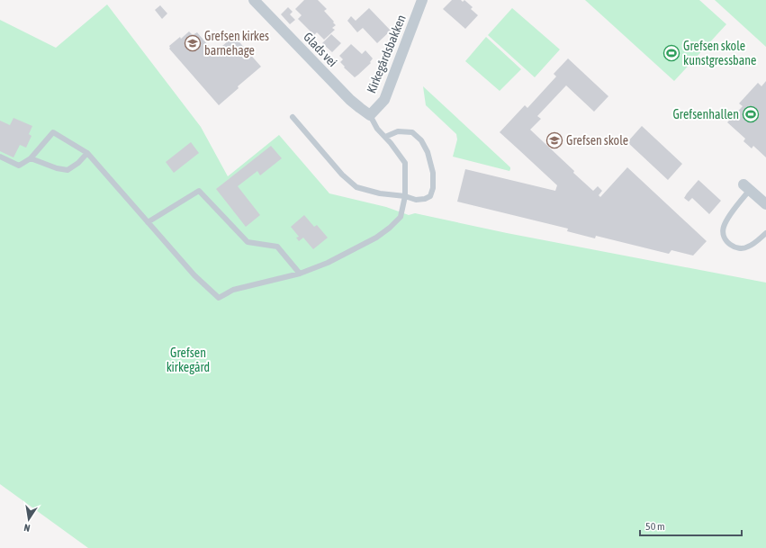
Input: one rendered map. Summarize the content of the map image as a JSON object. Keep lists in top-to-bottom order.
{
  "streets": {
    "street": ["Glads vei", "Kirkegårdsbakken"]
  },
  "crossings": [
    ["Glads vei", "Kirkegårdsbakken"]
  ],
  "parks": ["Grefsen kirkegård"],
  "places": {
    "school or university": ["Grefsen kirkes barnehage", "Grefsen skole"],
    "sports": ["Grefsen skole kunstgressbane", "Grefsenhallen"]
  },
  "scale_bar": "50 m",
  "north": "bottom"
}
